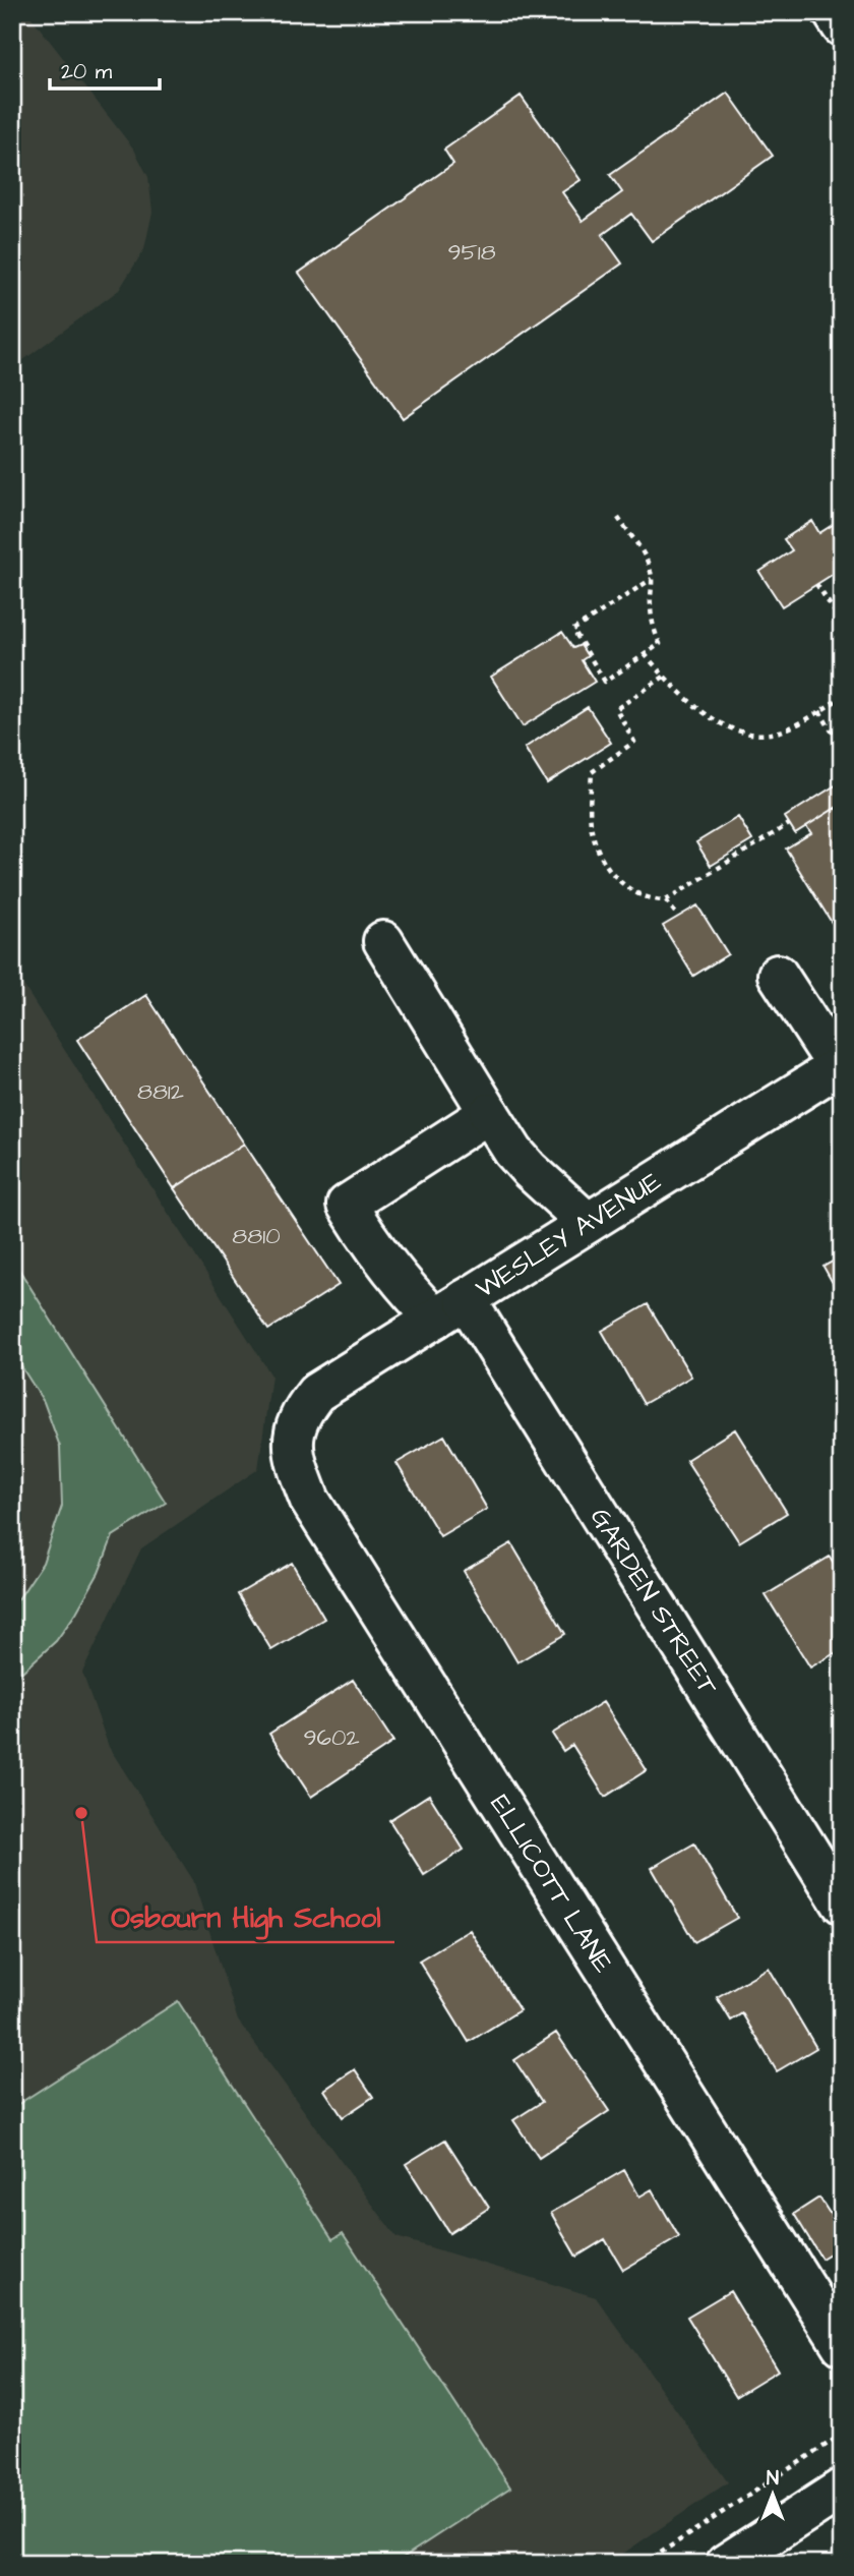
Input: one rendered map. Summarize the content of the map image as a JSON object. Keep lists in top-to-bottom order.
{
  "streets": {
    "street": ["WESLEY AVENUE", "GARDEN STREET", "ELLICOTT LANE"]
  },
  "crossings": [
    ["WESLEY AVENUE", "GARDEN STREET"],
    ["WESLEY AVENUE", "ELLICOTT LANE"]
  ],
  "places": ["Osbourn High School"],
  "house_numbers": [
    "9518",
    "8812",
    "8810",
    "9602"
  ],
  "scale_bar": "20 m",
  "north": "top"
}
